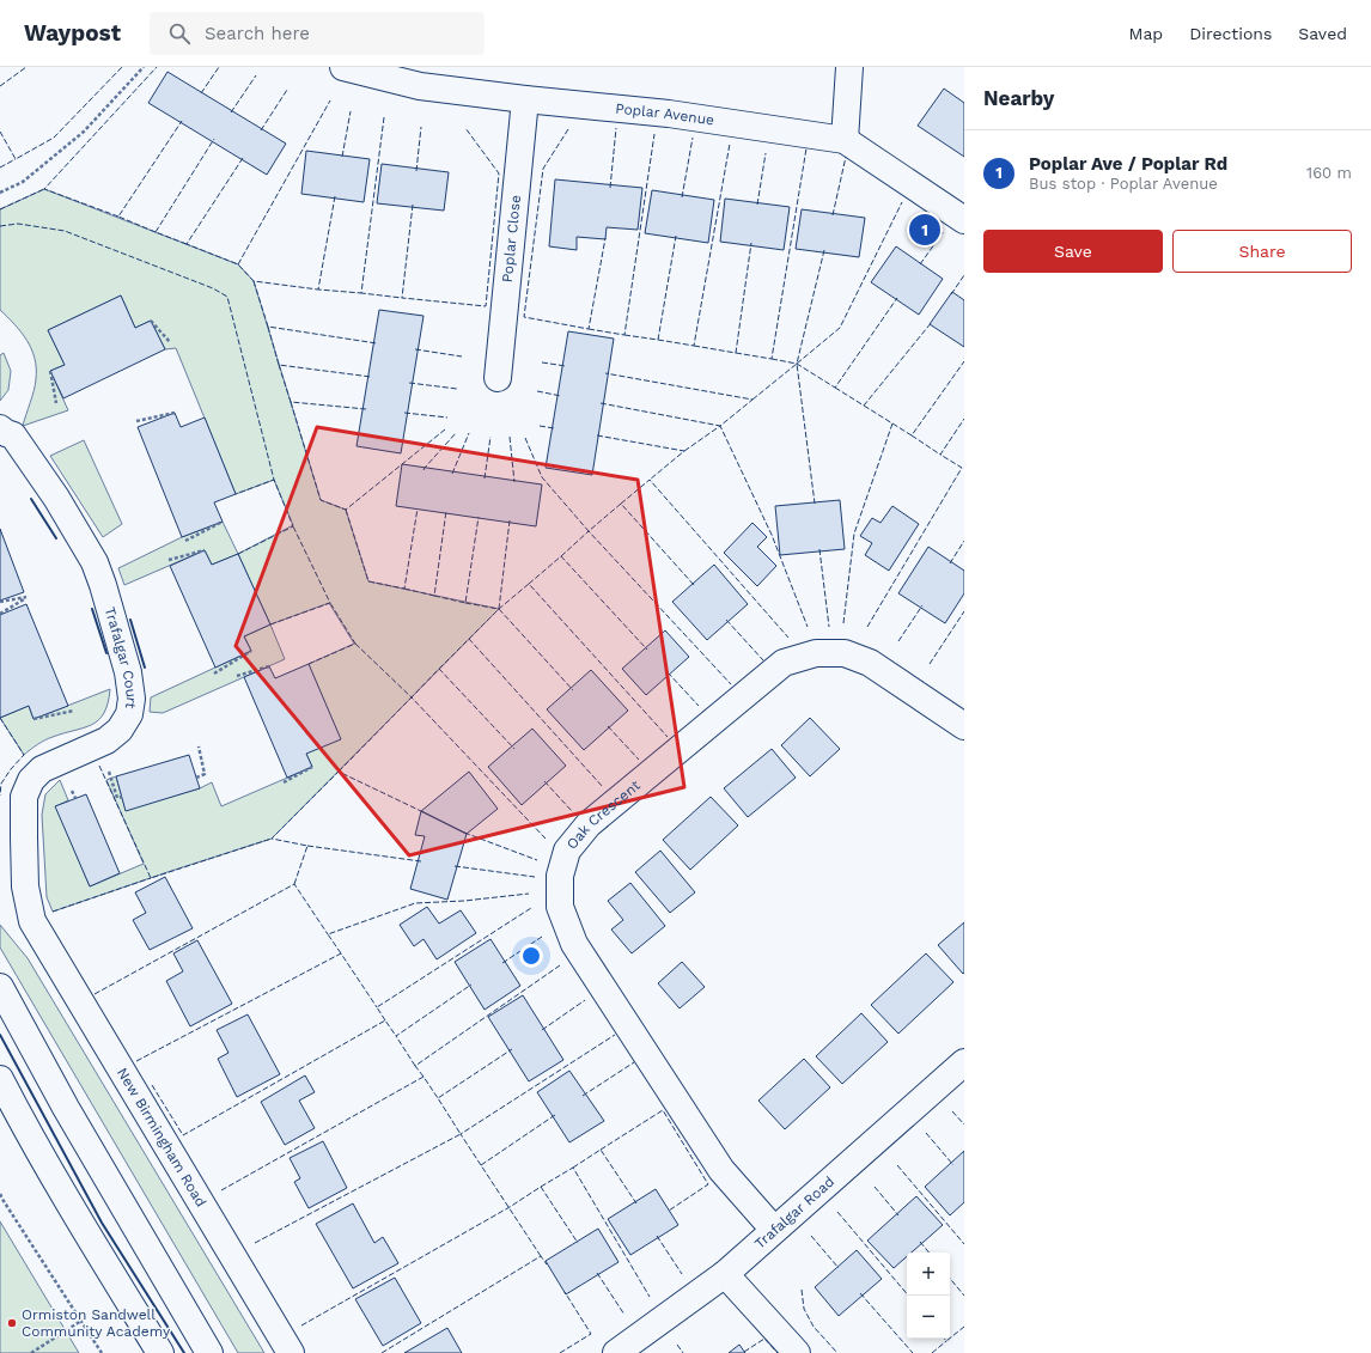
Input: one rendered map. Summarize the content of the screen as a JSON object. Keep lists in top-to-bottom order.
{
  "streets": {
    "main road": [
      "Poplar Avenue",
      "Poplar Close",
      "Trafalgar Court",
      "Oak Crescent",
      "New Birmingham Road",
      "Trafalgar Road"
    ]
  },
  "crossings": [
    ["Poplar Avenue", "Poplar Close"],
    ["Trafalgar Court", "New Birmingham Road"],
    ["Oak Crescent", "Trafalgar Road"]
  ],
  "places": ["Ormiston Sandwell Community Academy"],
  "page": {
    "header": "Waypost",
    "search": "Search here",
    "nav": ["Map", "Directions", "Saved"],
    "heading": "Nearby",
    "list": [
      {
        "mark": "1",
        "name": "Poplar Ave / Poplar Rd",
        "note": "Bus stop · Poplar Avenue",
        "value": "160 m"
      }
    ],
    "pins": "1",
    "buttons": ["Save", "Share"],
    "map_buttons": ["+", "−"]
  }
}
